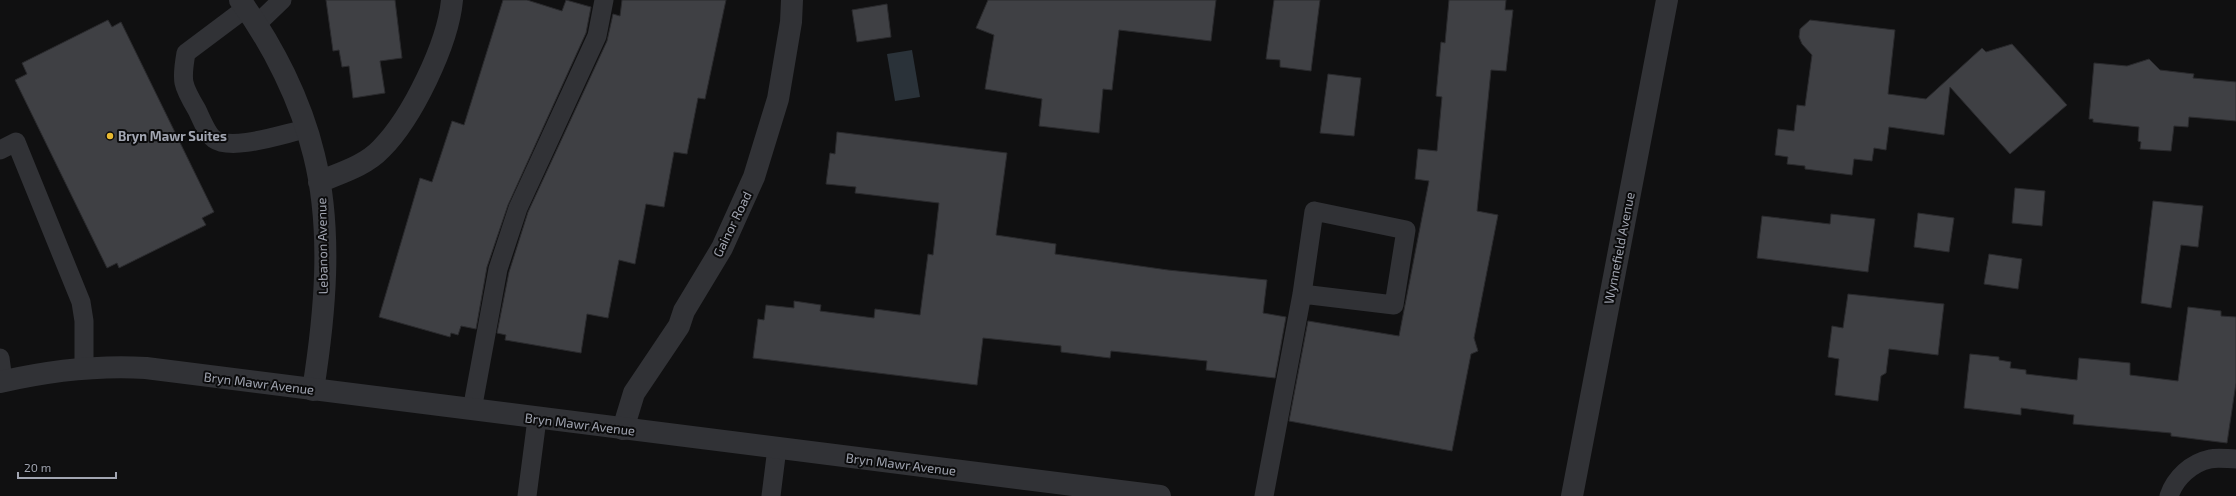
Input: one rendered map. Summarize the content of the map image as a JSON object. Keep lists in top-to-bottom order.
{
  "streets": {
    "street": [
      "Gainor Road",
      "Lebanon Avenue",
      "Wynnefield Avenue",
      "Bryn Mawr Avenue"
    ]
  },
  "crossings": [
    ["Gainor Road", "Bryn Mawr Avenue"],
    ["Lebanon Avenue", "Bryn Mawr Avenue"]
  ],
  "places": ["Bryn Mawr Suites"],
  "scale_bar": "20 m"
}
